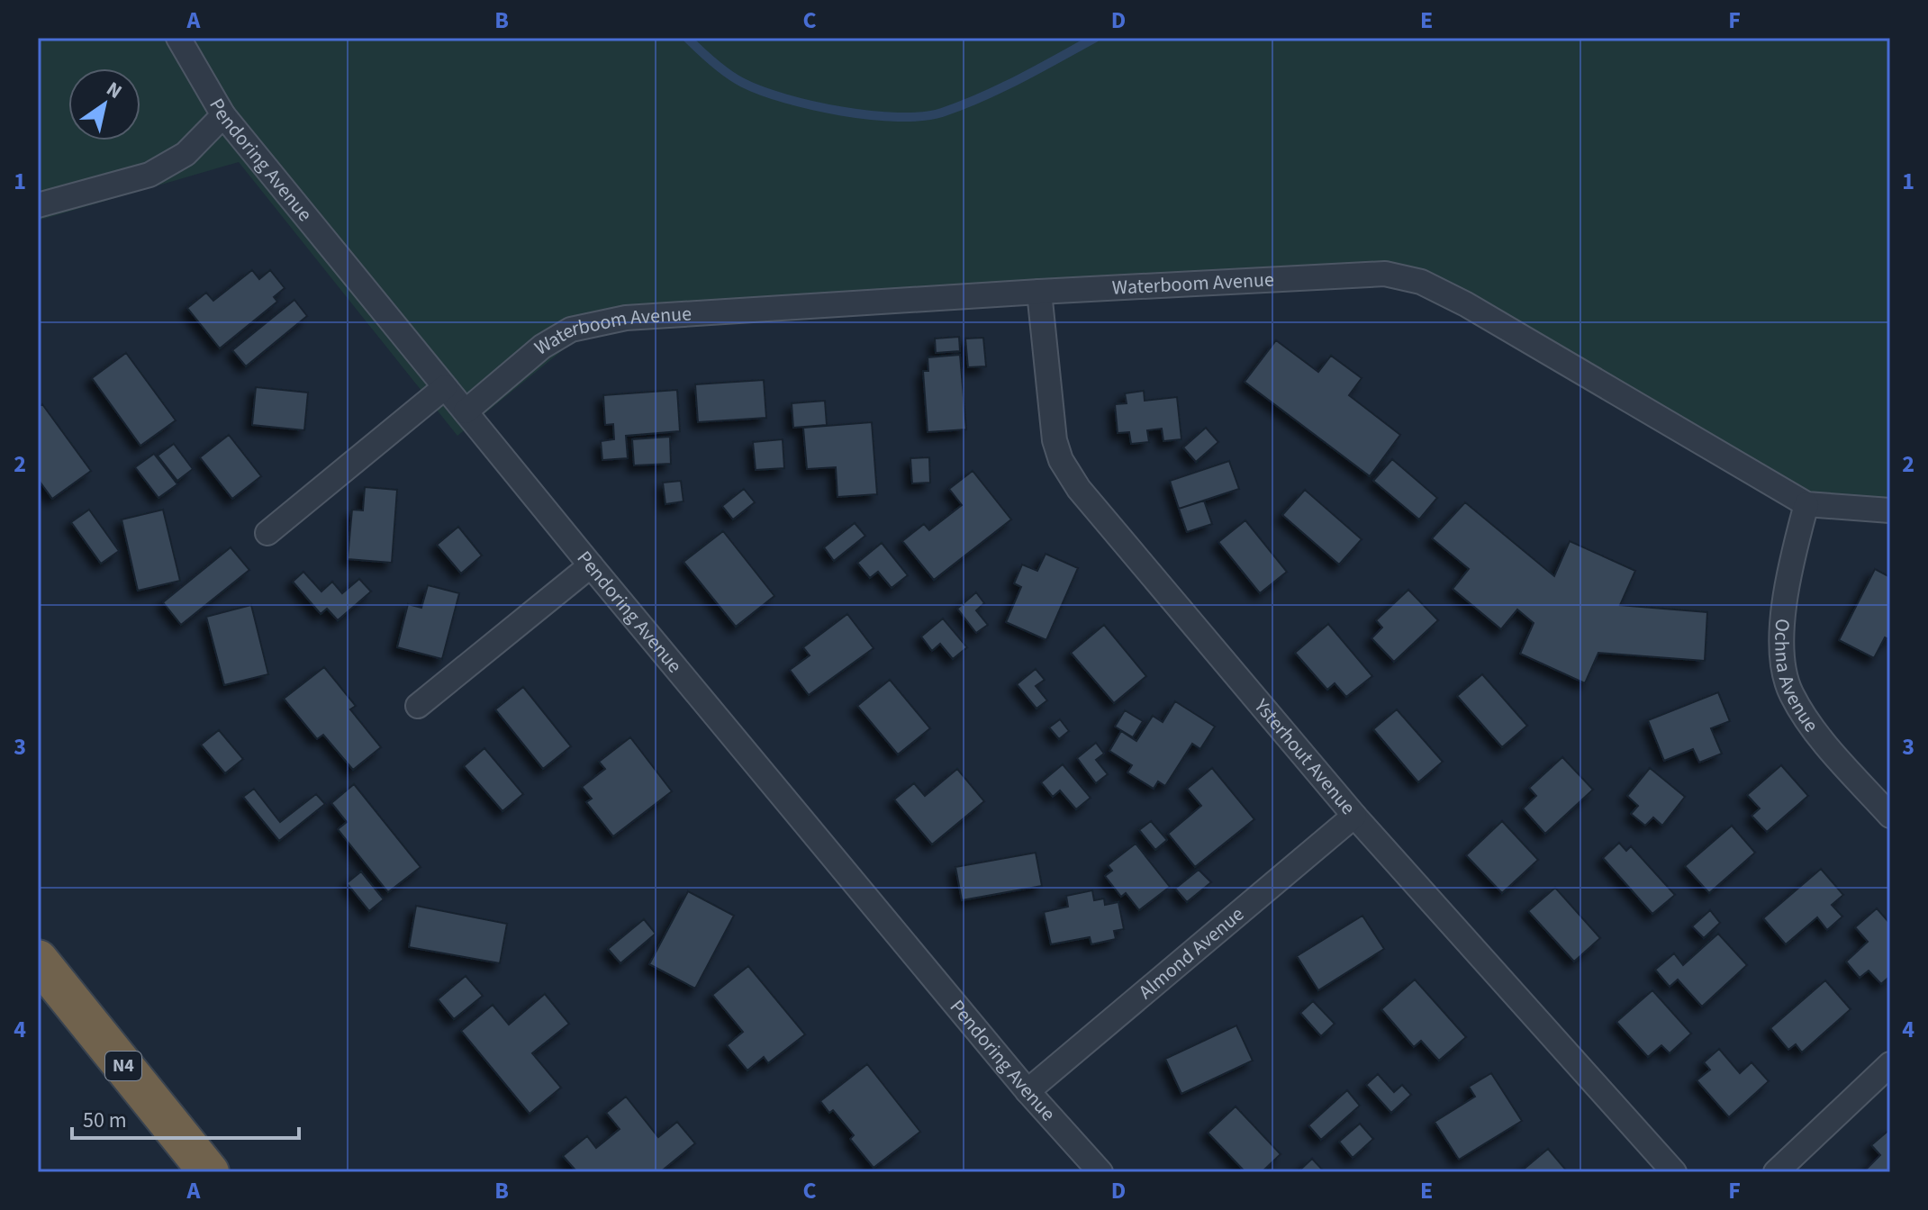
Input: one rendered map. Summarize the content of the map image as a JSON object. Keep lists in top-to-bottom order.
{
  "streets": {
    "highway": ["N4"],
    "street": [
      "Pendoring Avenue",
      "Waterboom Avenue",
      "Ochna Avenue",
      "Ysterhout Avenue",
      "Almond Avenue"
    ]
  },
  "crossings": [
    ["Pendoring Avenue", "Waterboom Avenue"],
    ["Pendoring Avenue", "Almond Avenue"],
    ["Waterboom Avenue", "Ochna Avenue"],
    ["Waterboom Avenue", "Ysterhout Avenue"],
    ["Ysterhout Avenue", "Almond Avenue"]
  ],
  "scale_bar": "50 m",
  "north": "top right",
  "grid": {
    "columns": [
      "A",
      "B",
      "C",
      "D",
      "E",
      "F"
    ],
    "rows": [
      "1",
      "2",
      "3",
      "4"
    ]
  }
}
